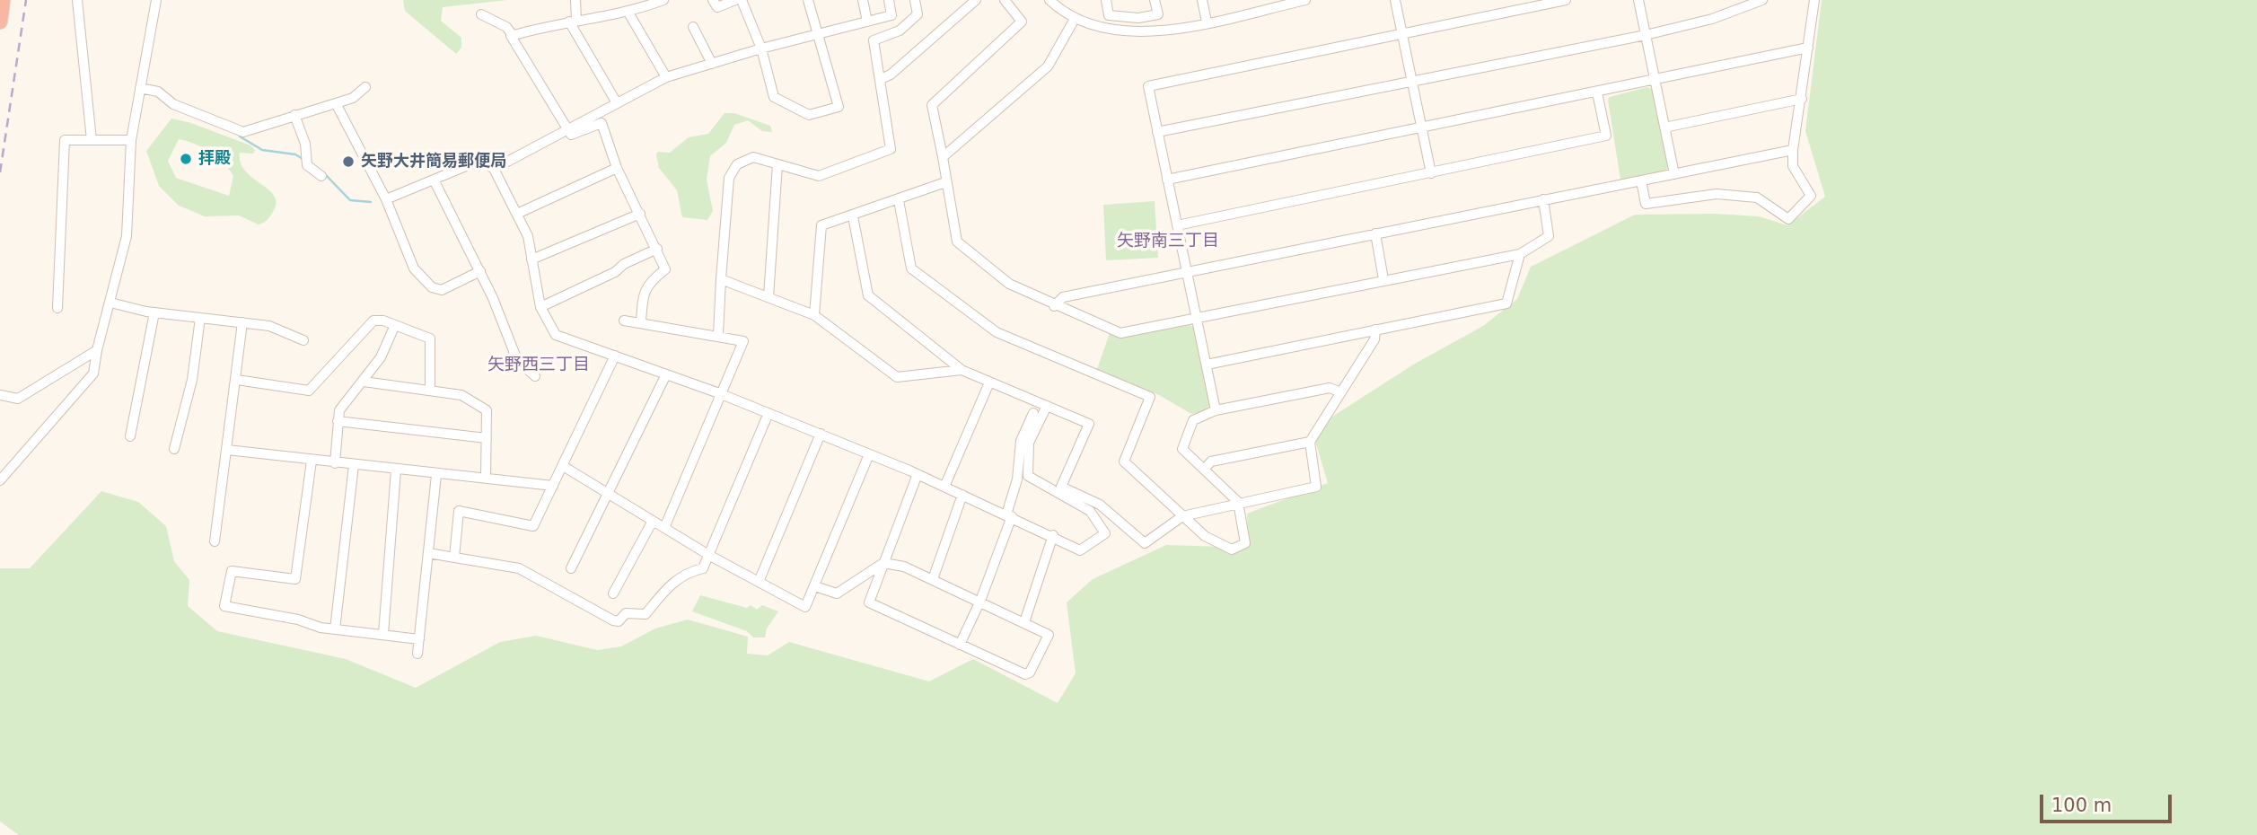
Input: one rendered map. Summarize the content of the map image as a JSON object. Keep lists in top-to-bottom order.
{
  "districts": ["矢野南三丁目", "矢野西三丁目"],
  "places": ["拝殿", "矢野大井簡易郵便局"],
  "scale_bar": "100 m"
}
